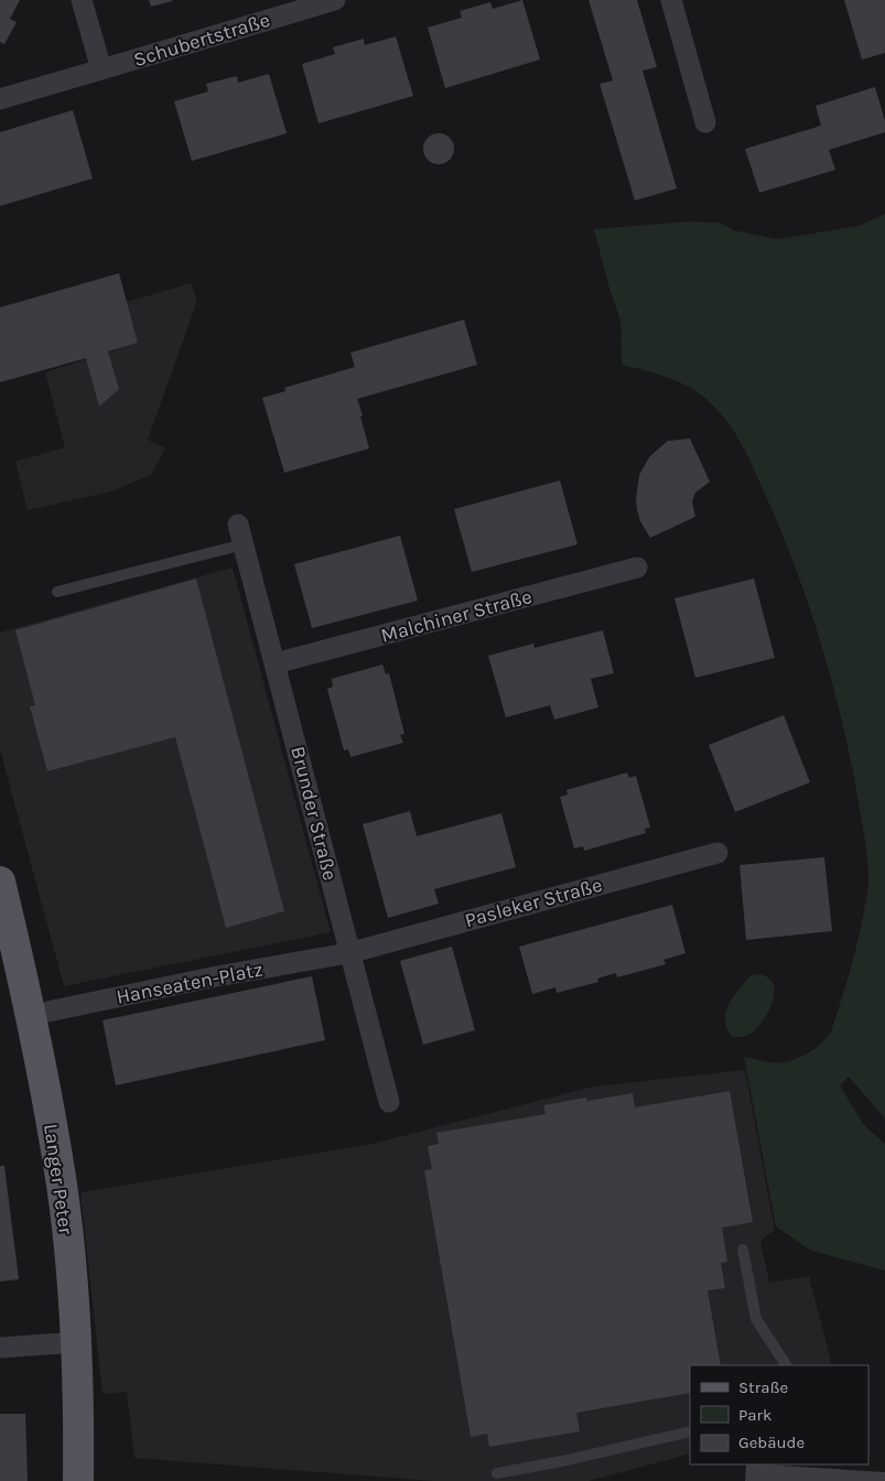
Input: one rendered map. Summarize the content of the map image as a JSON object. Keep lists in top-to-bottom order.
{
  "streets": {
    "main road": ["Langer Peter"],
    "street": [
      "Schubertstraße",
      "Malchiner Straße",
      "Brunder Straße",
      "Pasleker Straße",
      "Hanseaten-Platz"
    ]
  },
  "crossings": [
    ["Malchiner Straße", "Brunder Straße"],
    ["Brunder Straße", "Pasleker Straße"],
    ["Brunder Straße", "Hanseaten-Platz"],
    ["Pasleker Straße", "Hanseaten-Platz"],
    ["Hanseaten-Platz", "Langer Peter"]
  ],
  "legend": ["Straße", "Park", "Gebäude"]
}
